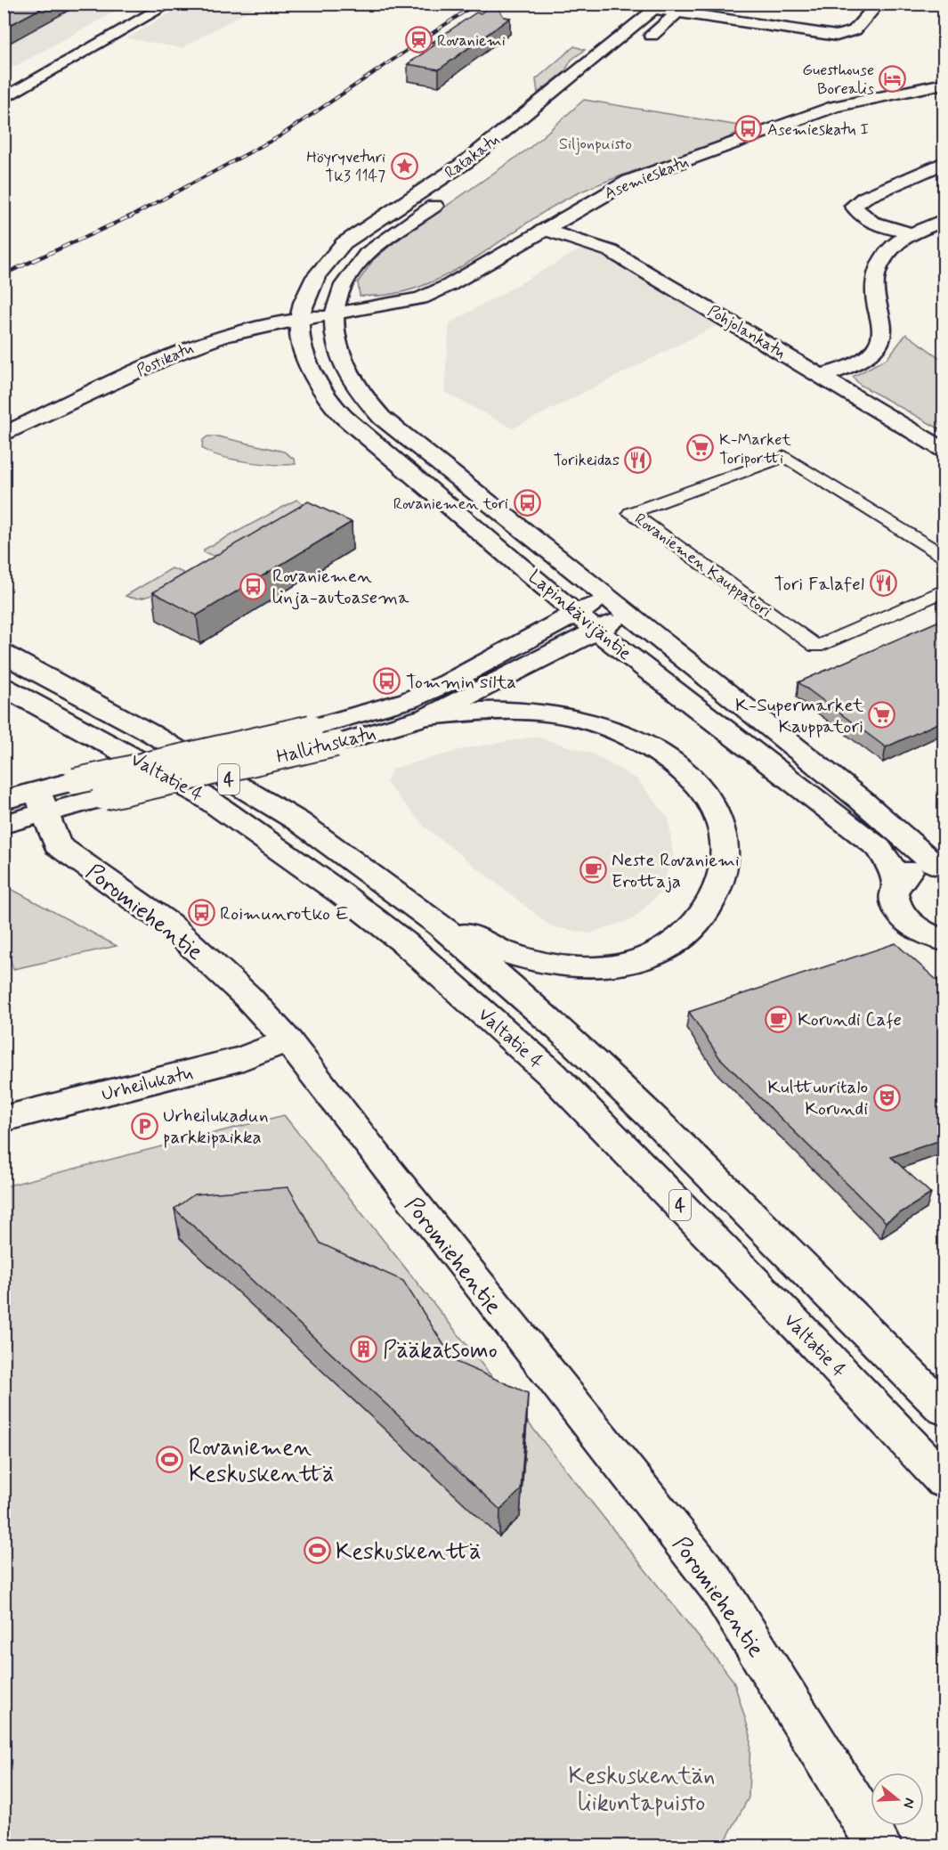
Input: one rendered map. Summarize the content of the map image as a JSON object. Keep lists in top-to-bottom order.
{
  "streets": {
    "main road": [
      "Ratakatu",
      "Asemieskatu",
      "Pohjolankatu",
      "Postikatu",
      "Lapinkävijäntie",
      "Hallituskatu",
      "Valtatie 4",
      "4",
      "Poromiehentie",
      "Urheilukatu"
    ],
    "street": ["Rovaniemen Kauppatori"]
  },
  "crossings": [
    ["Ratakatu", "Asemieskatu"],
    ["Ratakatu", "Postikatu"],
    ["Ratakatu", "Lapinkävijäntie"],
    ["Asemieskatu", "Pohjolankatu"],
    ["Asemieskatu", "Postikatu"],
    ["Asemieskatu", "Lapinkävijäntie"],
    ["Postikatu", "Lapinkävijäntie"],
    ["Lapinkävijäntie", "Hallituskatu"],
    ["Hallituskatu", "Poromiehentie"],
    ["Poromiehentie", "Urheilukatu"]
  ],
  "parks": ["Siljonpuisto", "Keskuskentän liikuntapuisto"],
  "places": {
    "station": ["Rovaniemi"],
    "hotel": ["Guesthouse Borealis"],
    "bus stop": [
      "Asemieskatu I",
      "Rovaniemen tori",
      "Rovaniemen linja-autoasema",
      "Tommin silta",
      "Roimunrotko E"
    ],
    "place": ["Höyryveturi Tk3 1147"],
    "supermarket": ["K-Market Toriportti", "K-Supermarket Kauppatori"],
    "restaurant": ["Torikeidas", "Tori Falafel"],
    "cafe": ["Neste Rovaniemi Erottaja", "Korundi Cafe"],
    "theatre": ["Kulttuuritalo Korundi"],
    "parking": ["Urheilukadun parkkipaikka"],
    "building": ["Pääkatsomo"],
    "sports": ["Rovaniemen Keskuskenttä", "Keskuskenttä"]
  },
  "north": "right"
}
